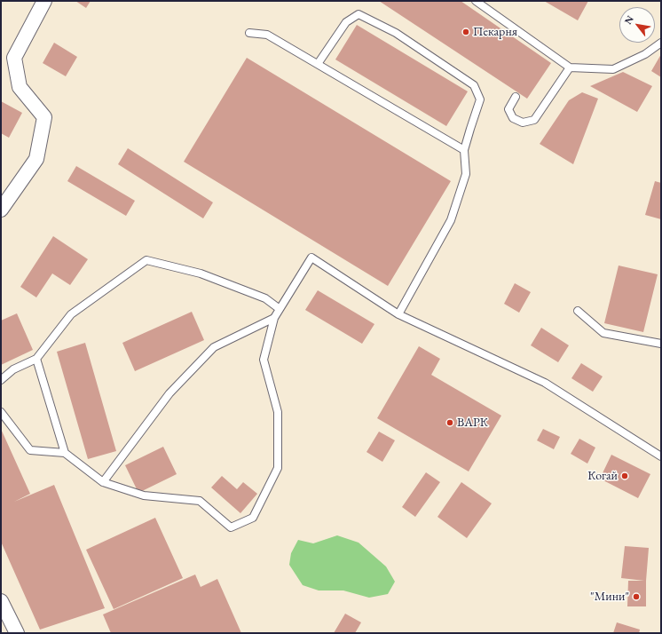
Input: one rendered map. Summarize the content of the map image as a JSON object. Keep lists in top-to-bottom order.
{
  "places": [
    "Пекарня",
    "ВАРК",
    "Когай",
    "\"Мини\""
  ],
  "north": "top left"
}
